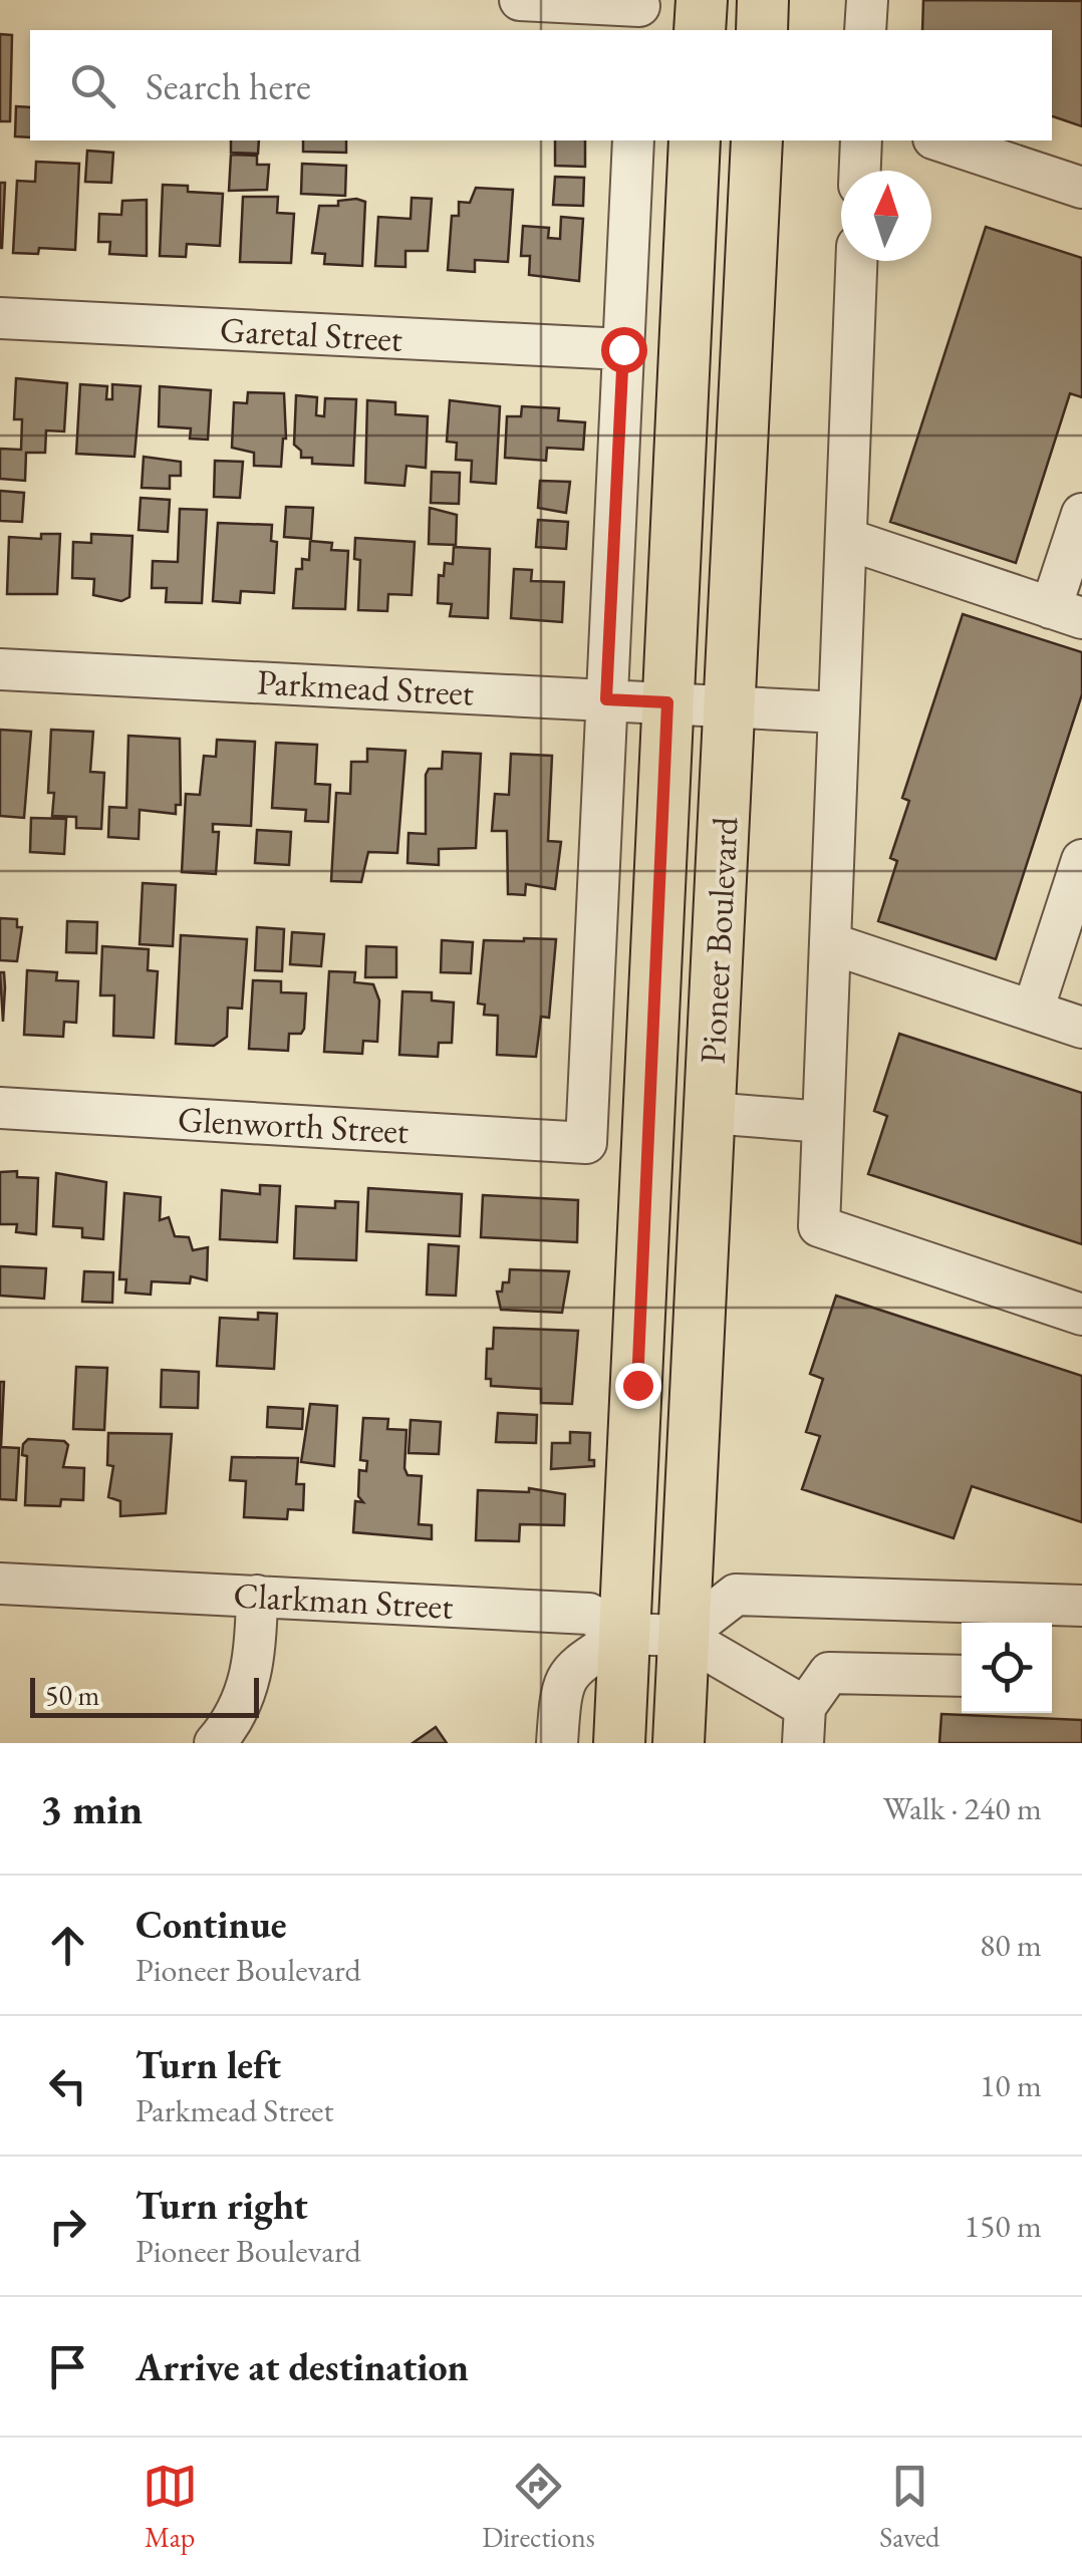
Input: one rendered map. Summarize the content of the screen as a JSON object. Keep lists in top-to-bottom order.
{
  "streets": {
    "main road": ["Pioneer Boulevard"],
    "street": [
      "Garetal Street",
      "Parkmead Street",
      "Glenworth Street",
      "Clarkman Street"
    ]
  },
  "crossings": [
    ["Parkmead Street", "Pioneer Boulevard"],
    ["Parkmead Street", "Glenworth Street"],
    ["Pioneer Boulevard", "Clarkman Street"]
  ],
  "scale_bar": "50 m",
  "north": "top",
  "page": {
    "search": "Search here",
    "scale": "50 m",
    "heading": ["3 min", "Walk · 240 m"],
    "list": [
      ["Continue", "Pioneer Boulevard", "80 m"],
      ["Turn left", "Parkmead Street", "10 m"],
      ["Turn right", "Pioneer Boulevard", "150 m"],
      "Arrive at destination"
    ],
    "nav": ["Map", "Directions", "Saved"]
  }
}
